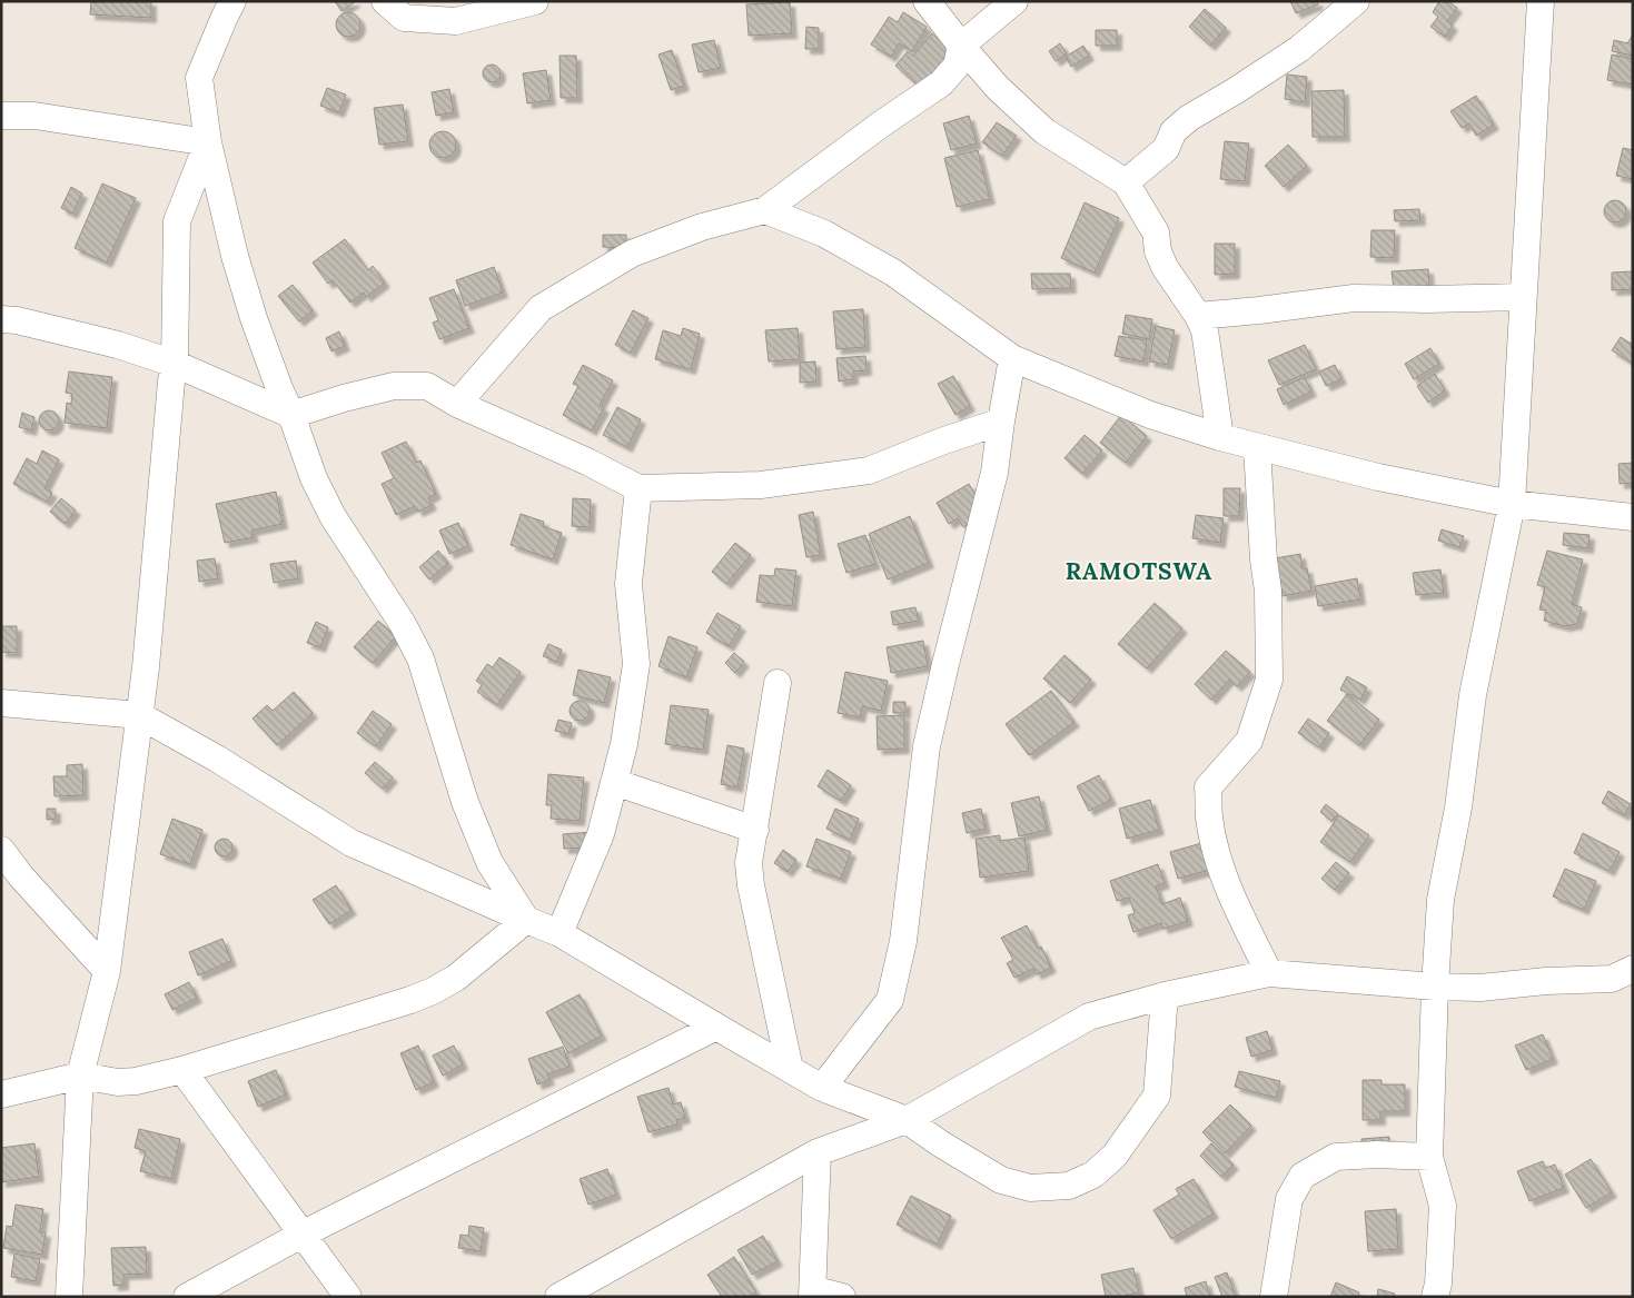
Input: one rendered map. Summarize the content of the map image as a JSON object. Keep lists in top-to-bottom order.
{
  "districts": ["RAMOTSWA"]
}
